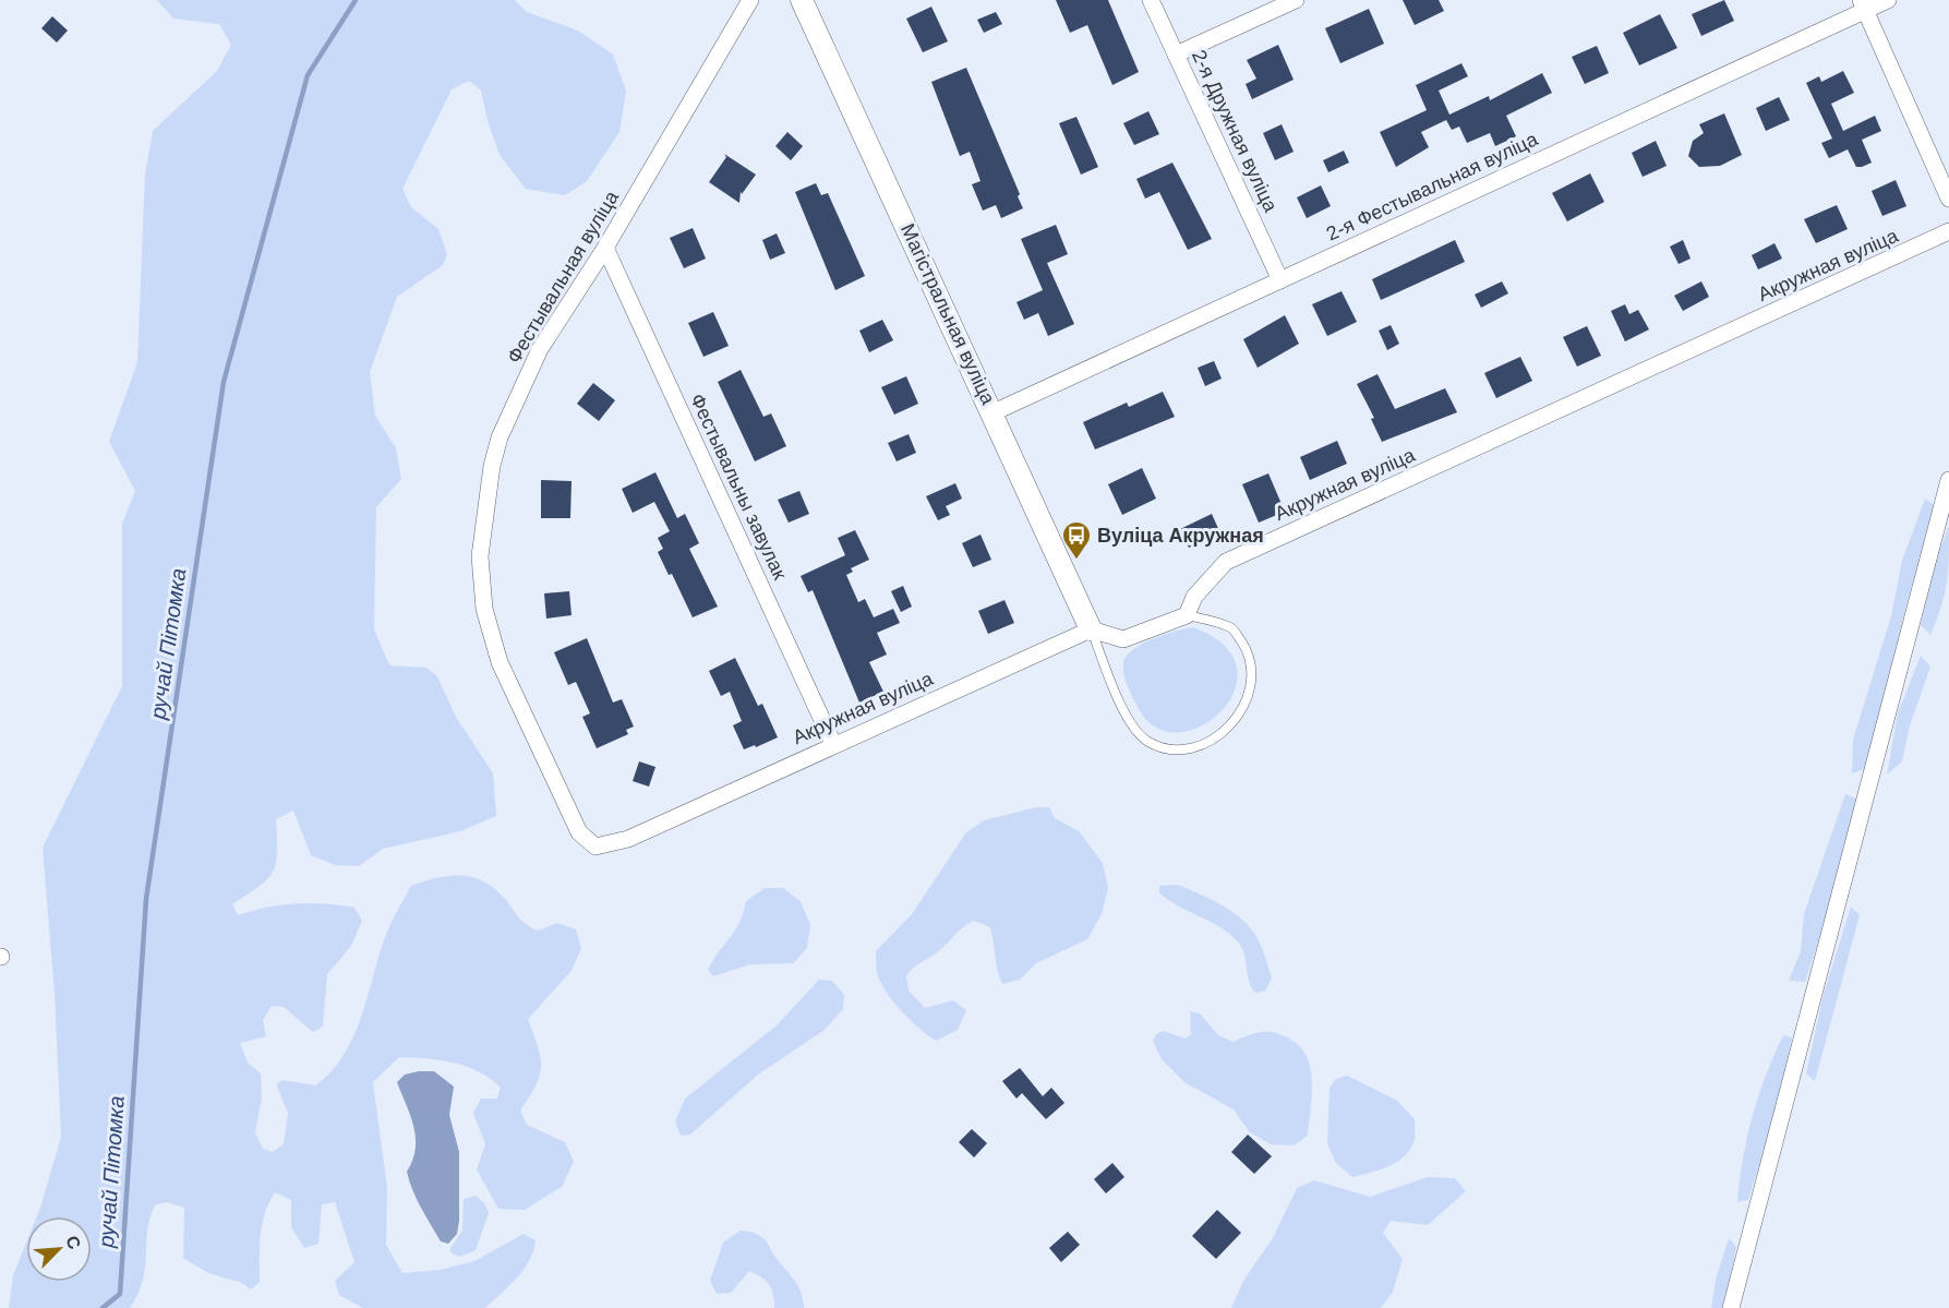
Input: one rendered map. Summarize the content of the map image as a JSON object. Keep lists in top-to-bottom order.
{
  "streets": {
    "street": [
      "2-я Дружная вуліца",
      "2-я Фестывальная вуліца",
      "Акружная вуліца",
      "Фестывальная вуліца",
      "Магістральная вуліца",
      "Фестывальны завулак"
    ]
  },
  "crossings": [
    ["2-я Дружная вуліца", "2-я Фестывальная вуліца"],
    ["2-я Фестывальная вуліца", "Магістральная вуліца"],
    ["Акружная вуліца", "Фестывальная вуліца"],
    ["Акружная вуліца", "Магістральная вуліца"],
    ["Акружная вуліца", "Фестывальны завулак"],
    ["Фестывальная вуліца", "Фестывальны завулак"]
  ],
  "water": ["ручай Пітомка"],
  "places": {
    "bus stop": ["Вуліца Акружная"]
  },
  "north": "top right"
}
